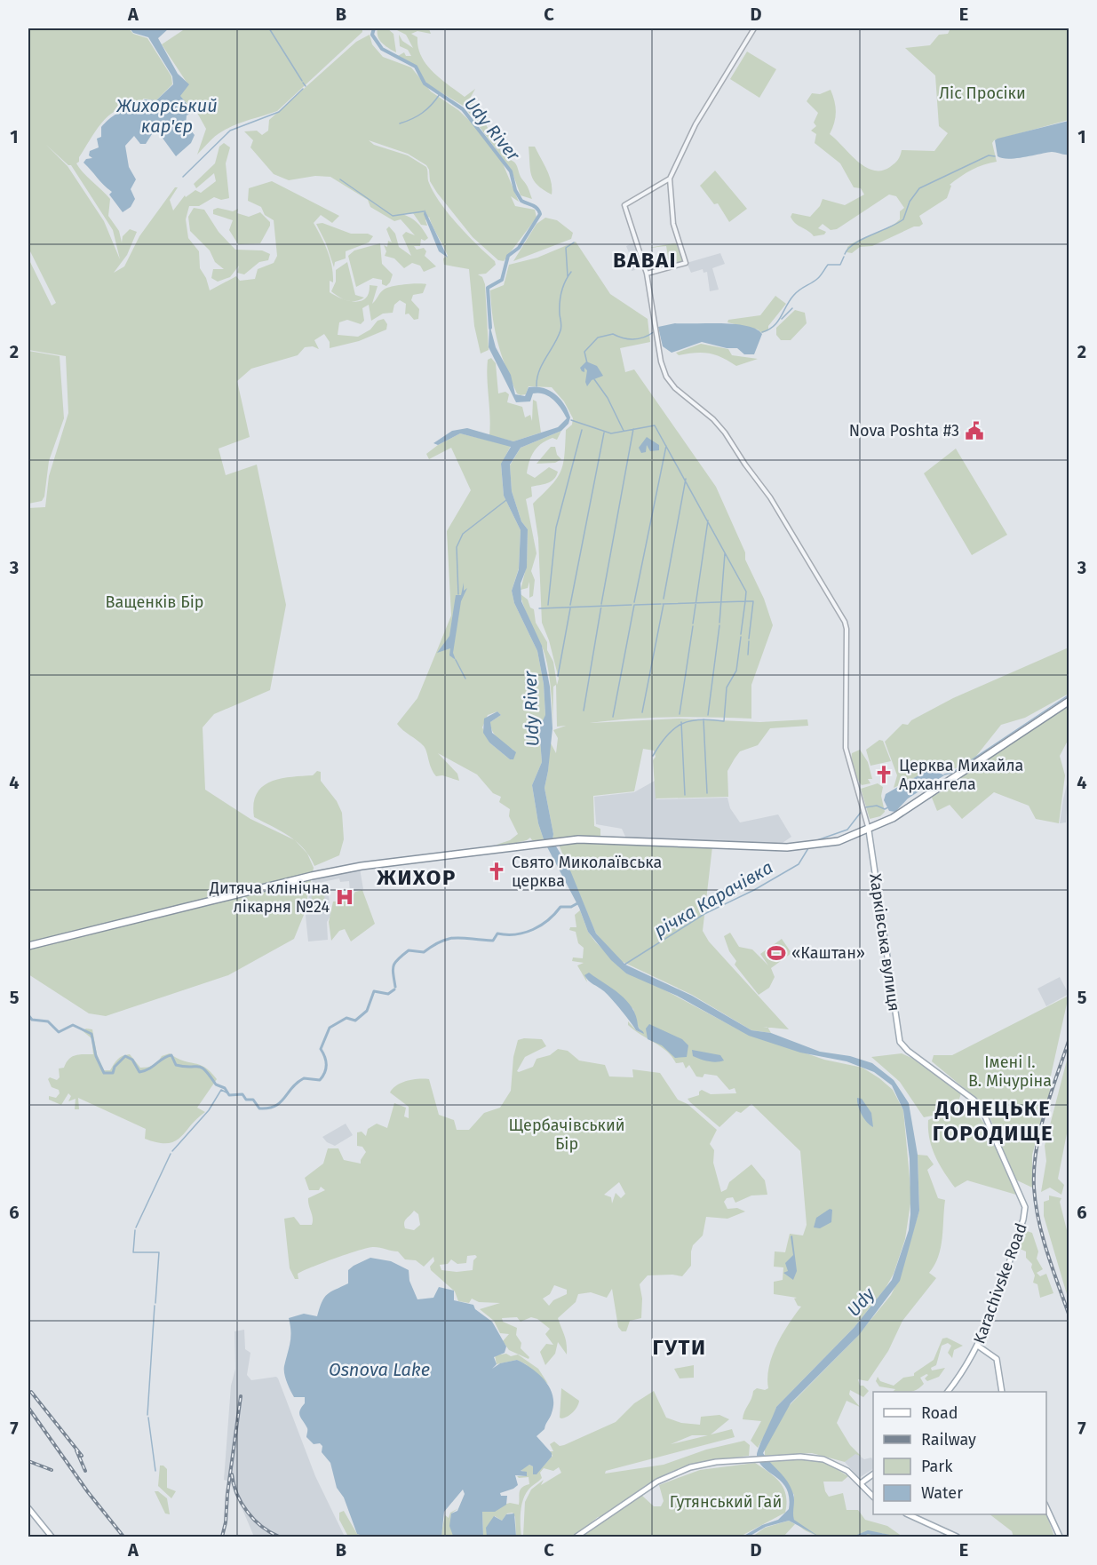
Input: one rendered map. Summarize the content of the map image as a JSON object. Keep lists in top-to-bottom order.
{
  "streets": {
    "main road": ["Харківська вулиця", "Karachivske Road"]
  },
  "crossings": [
    ["Харківська вулиця", "Karachivske Road"]
  ],
  "districts": [
    "BABAI",
    "ЖИХОР",
    "ДОНЕЦЬКЕ ГОРОДИЩЕ",
    "ГУТИ"
  ],
  "water": [
    "Жихорський кар'єр",
    "Udy River",
    "річка Карачівка",
    "Udy",
    "Osnova Lake"
  ],
  "parks": [
    "Ліс Просіки",
    "Ващенків Бір",
    "Імені І. В. Мічуріна",
    "Щербачівський Бір",
    "Гутянський Гай"
  ],
  "places": {
    "public building": ["Nova Poshta #3"],
    "church": ["Церква Михайла Архангела", "Свято Миколаївська церква"],
    "hospital": ["Дитяча клінічна лікарня №24"],
    "sports": ["«Каштан»"]
  },
  "legend": [
    "Road",
    "Railway",
    "Park",
    "Water"
  ],
  "grid": {
    "columns": [
      "A",
      "B",
      "C",
      "D",
      "E"
    ],
    "rows": [
      "1",
      "2",
      "3",
      "4",
      "5",
      "6",
      "7"
    ]
  }
}
